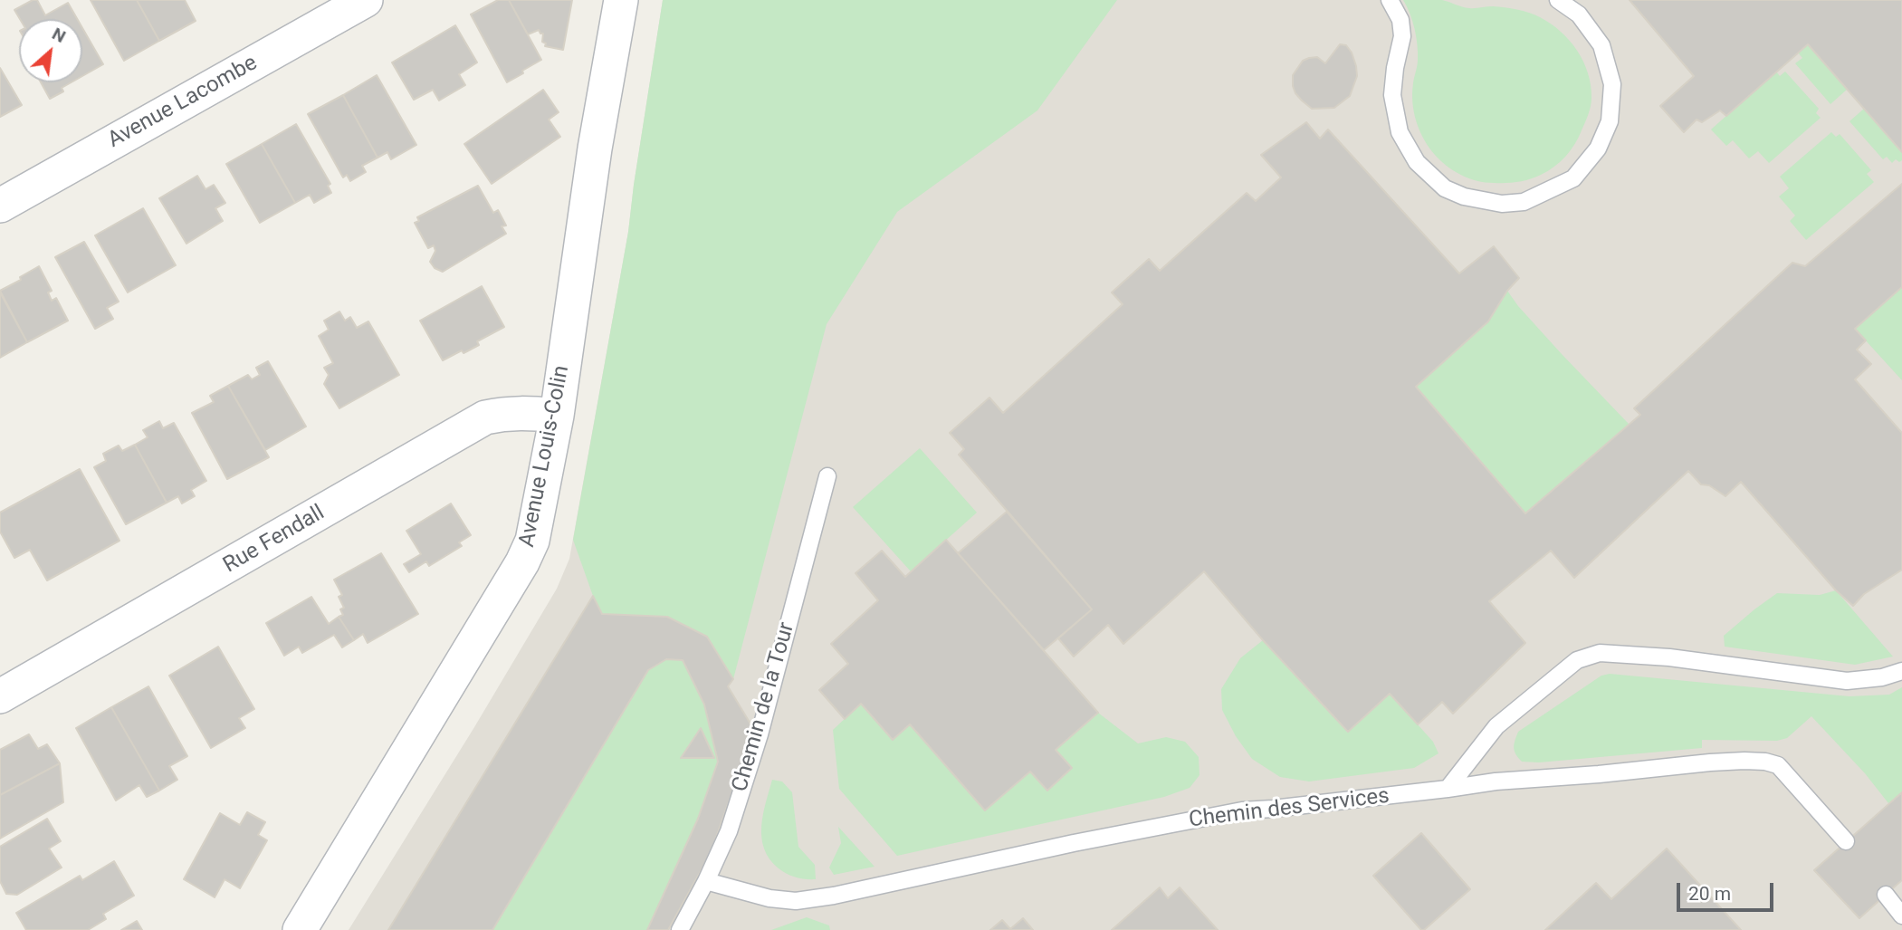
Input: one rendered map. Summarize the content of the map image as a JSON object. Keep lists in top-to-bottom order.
{
  "streets": {
    "street": ["Avenue Lacombe", "Avenue Louis-Colin", "Rue Fendall"],
    "lane": ["Chemin de la Tour", "Chemin des Services"]
  },
  "crossings": [
    ["Avenue Louis-Colin", "Rue Fendall"],
    ["Chemin de la Tour", "Chemin des Services"]
  ],
  "scale_bar": "20 m",
  "north": "top right"
}
